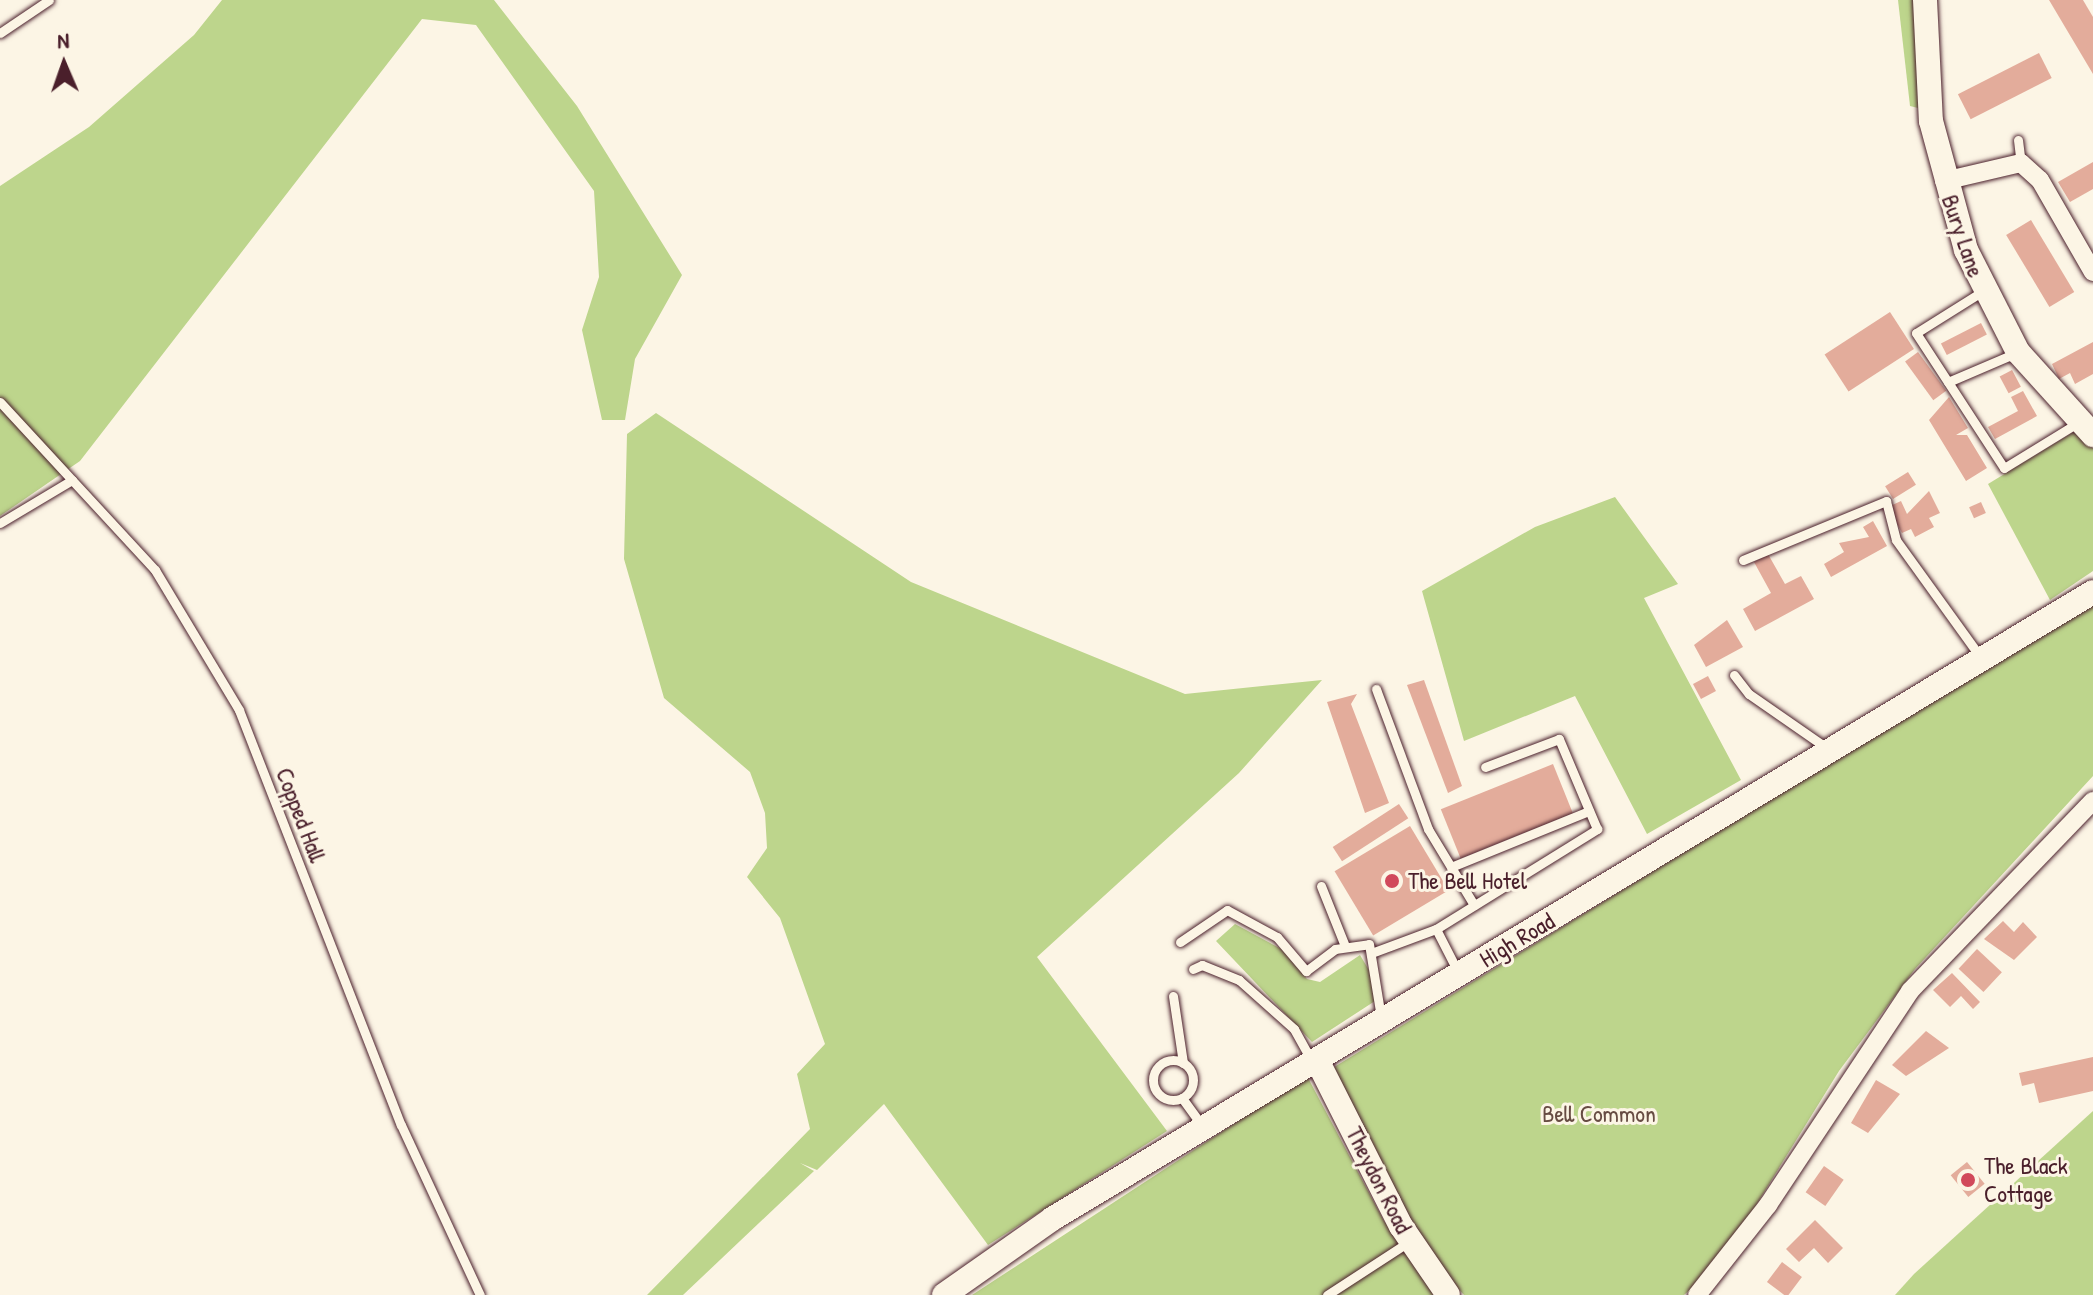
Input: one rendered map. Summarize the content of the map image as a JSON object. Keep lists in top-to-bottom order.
{
  "streets": {
    "main road": ["Bury Lane", "High Road", "Theydon Road"],
    "lane": ["Copped Hall"]
  },
  "crossings": [
    ["High Road", "Theydon Road"]
  ],
  "parks": ["Bell Common"],
  "places": ["The Bell Hotel", "The Black Cottage"],
  "north": "top"
}
